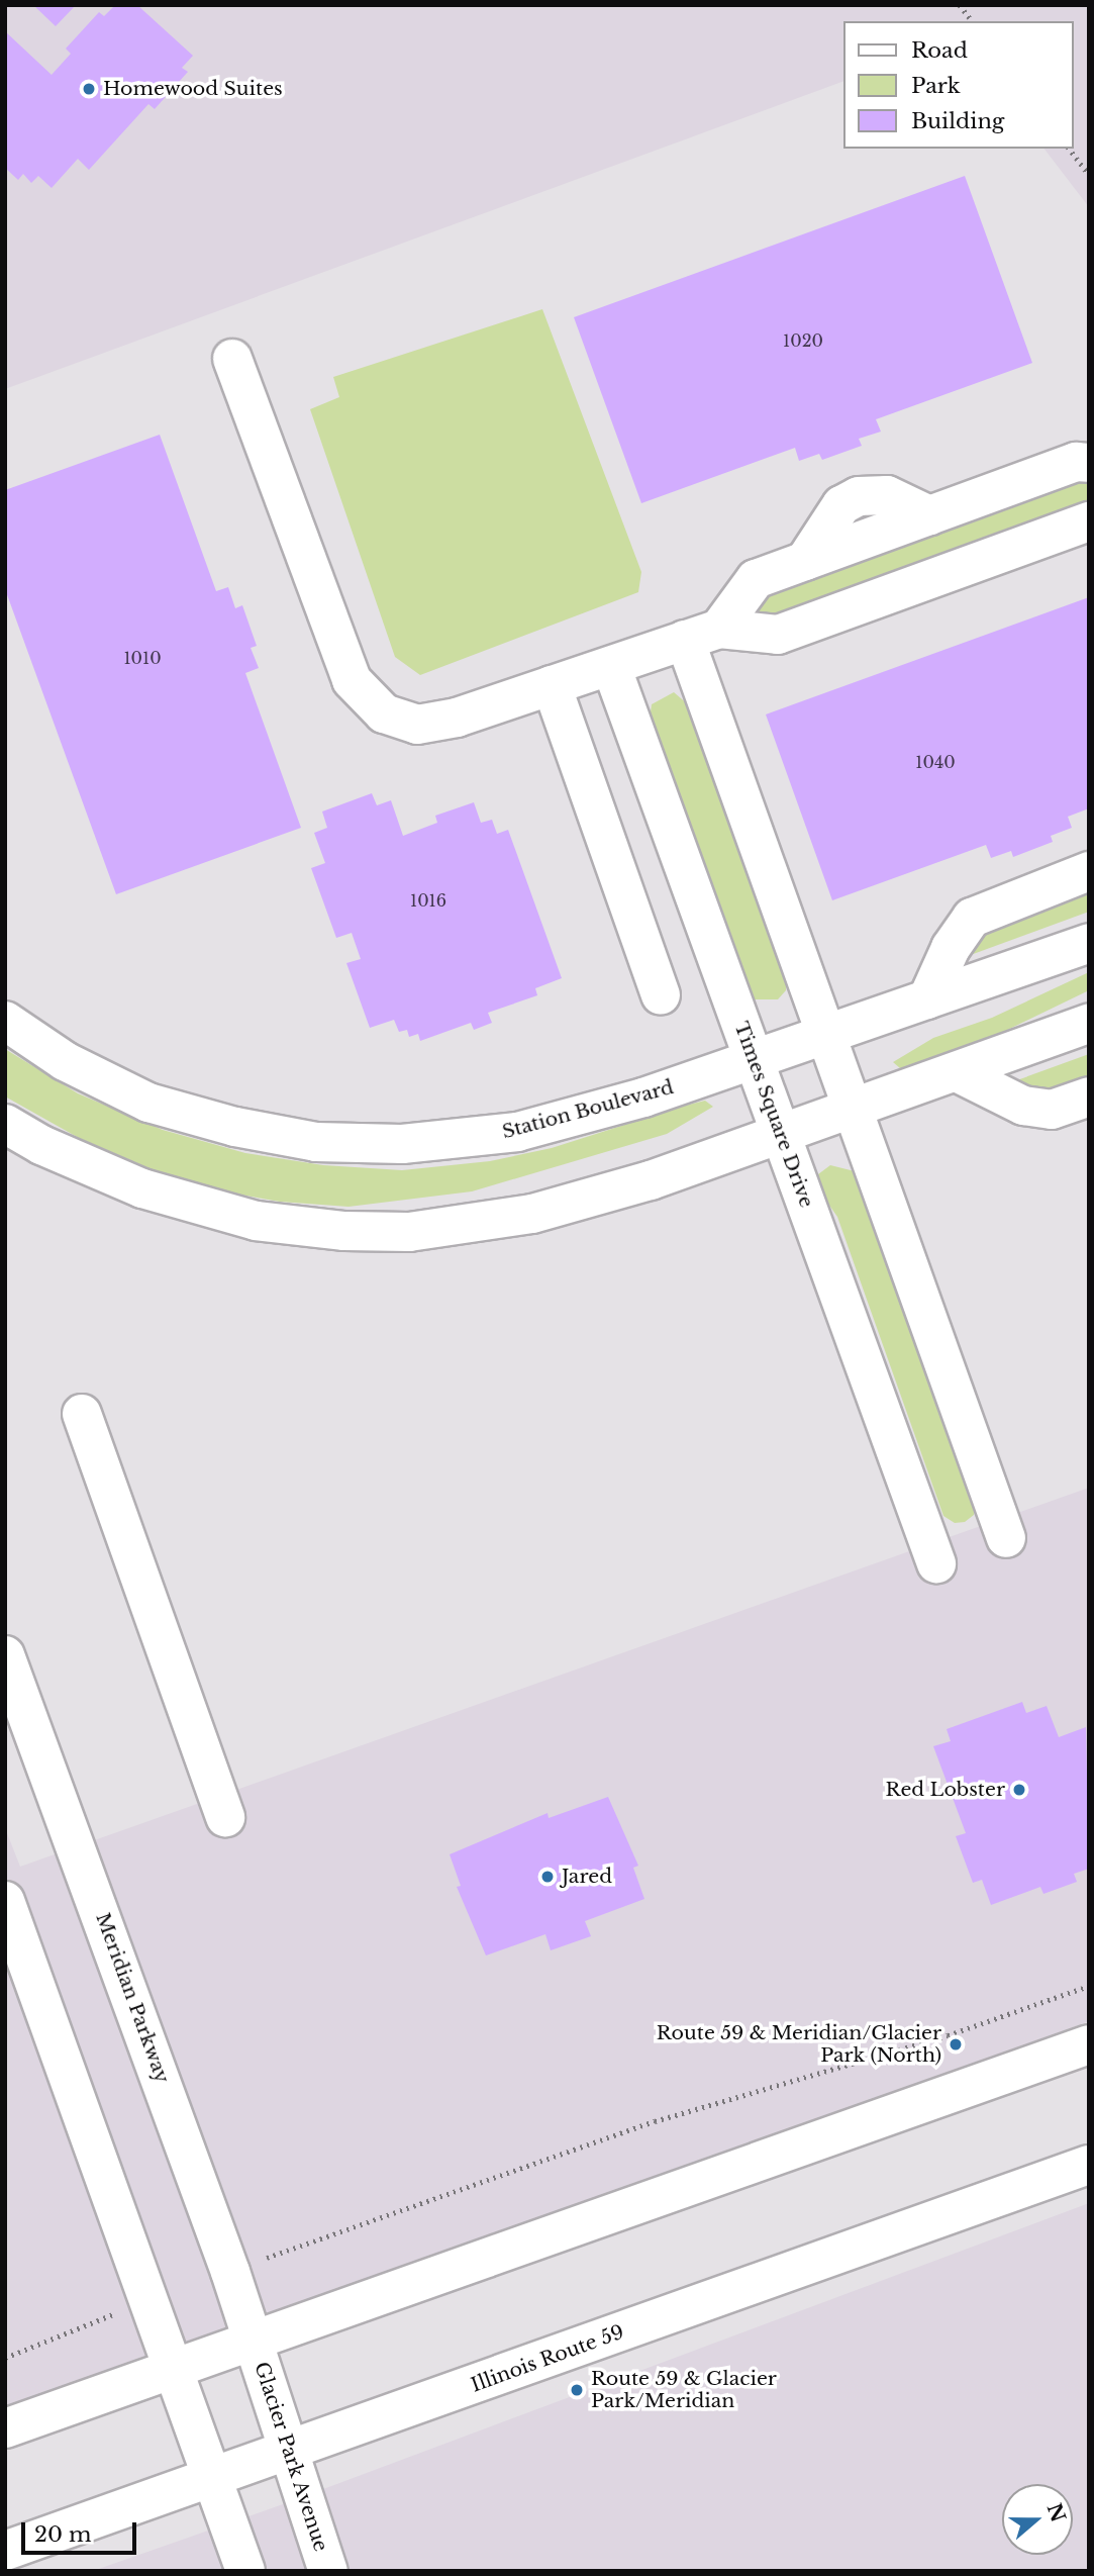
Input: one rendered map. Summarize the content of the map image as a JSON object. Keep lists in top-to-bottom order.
{
  "streets": {
    "street": [
      "Station Boulevard",
      "Times Square Drive",
      "Meridian Parkway",
      "Illinois Route 59",
      "Glacier Park Avenue"
    ]
  },
  "crossings": [
    ["Station Boulevard", "Times Square Drive"],
    ["Meridian Parkway", "Glacier Park Avenue"],
    ["Illinois Route 59", "Glacier Park Avenue"]
  ],
  "places": [
    "Homewood Suites",
    "Red Lobster",
    "Jared",
    "Route 59 & Meridian/Glacier Park (North)",
    "Route 59 & Glacier Park/Meridian"
  ],
  "house_numbers": [
    "1020",
    "1010",
    "1040",
    "1016"
  ],
  "legend": ["Road", "Park", "Building"],
  "scale_bar": "20 m",
  "north": "right"
}
